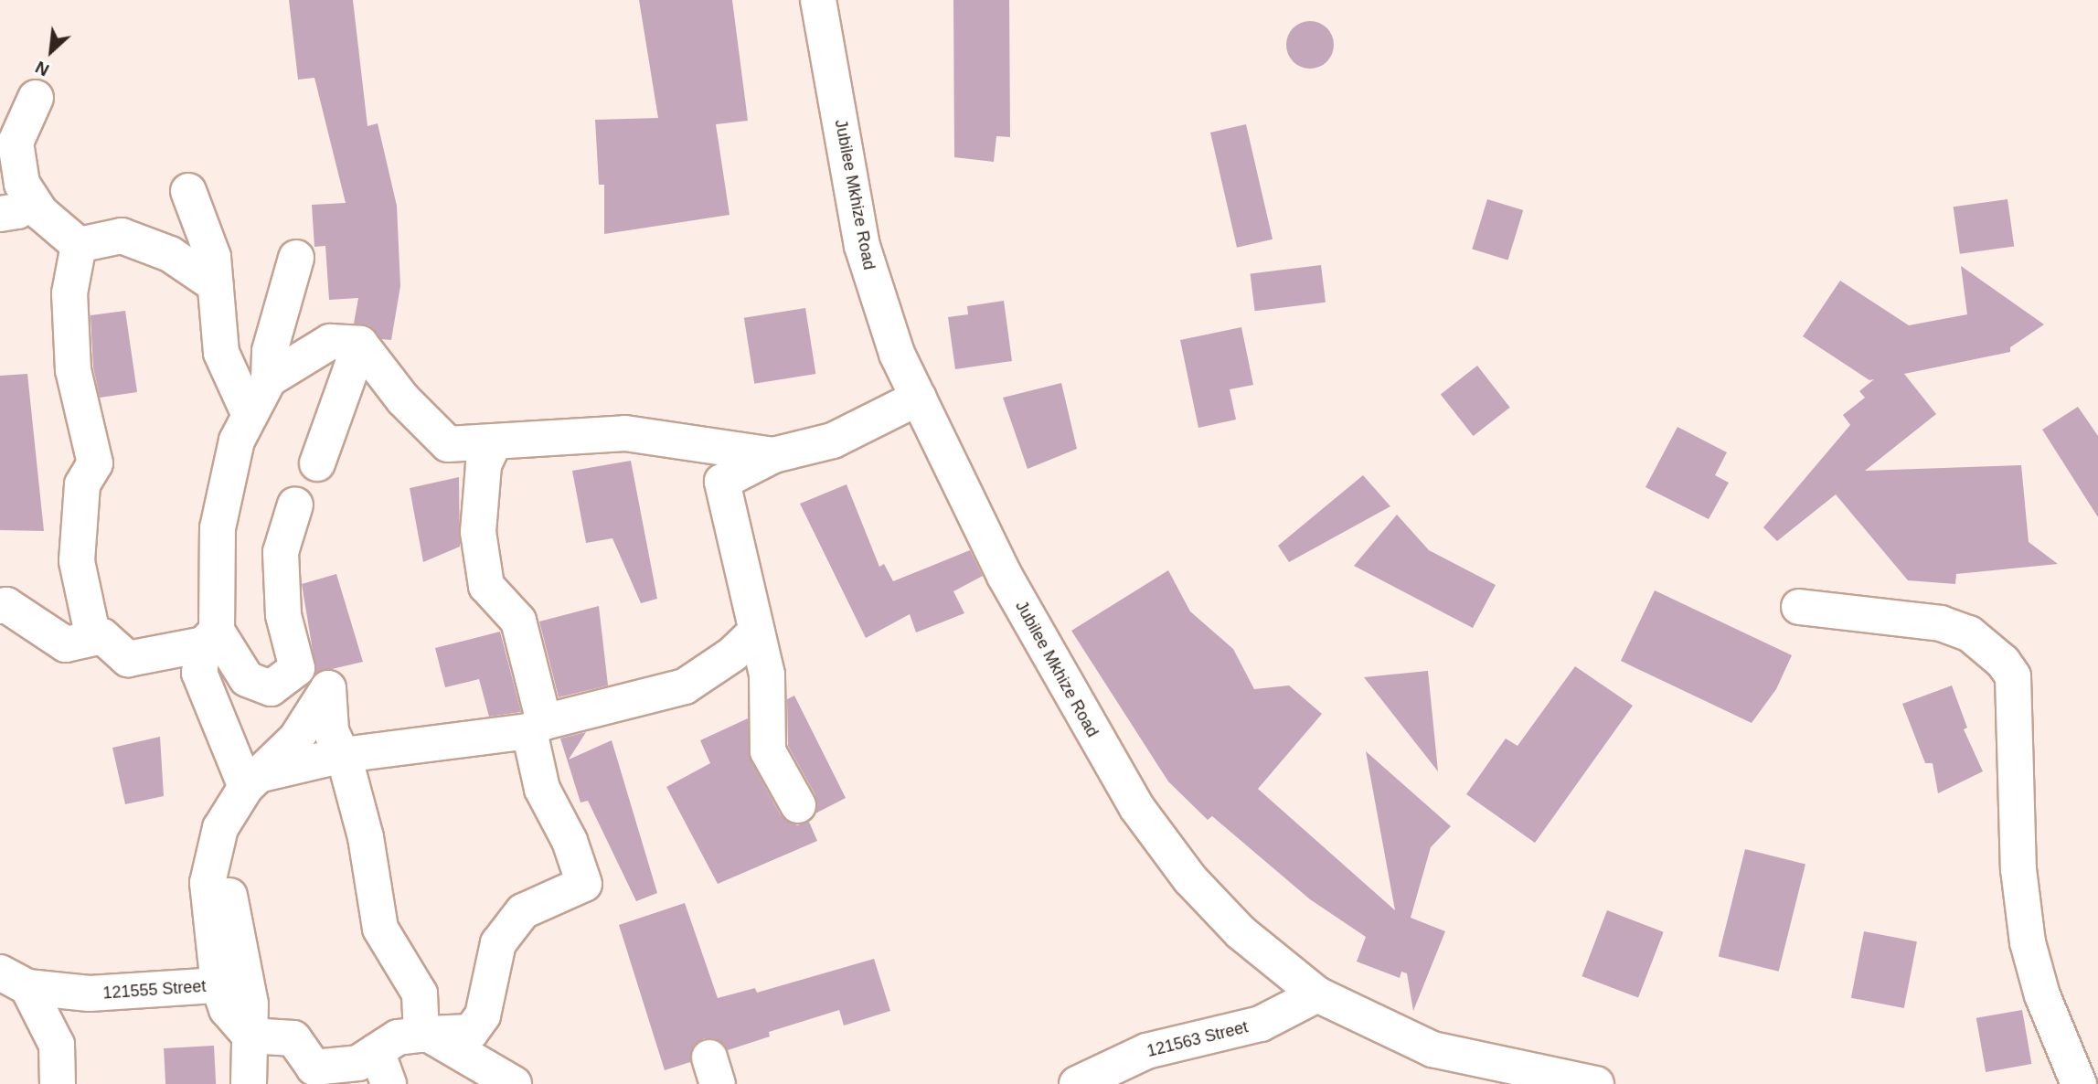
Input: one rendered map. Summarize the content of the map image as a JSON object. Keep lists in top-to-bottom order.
{
  "streets": {
    "street": ["Jubilee Mkhize Road", "121555 Street", "121563 Street"]
  },
  "crossings": [
    ["Jubilee Mkhize Road", "121563 Street"]
  ],
  "north": "bottom left"
}
